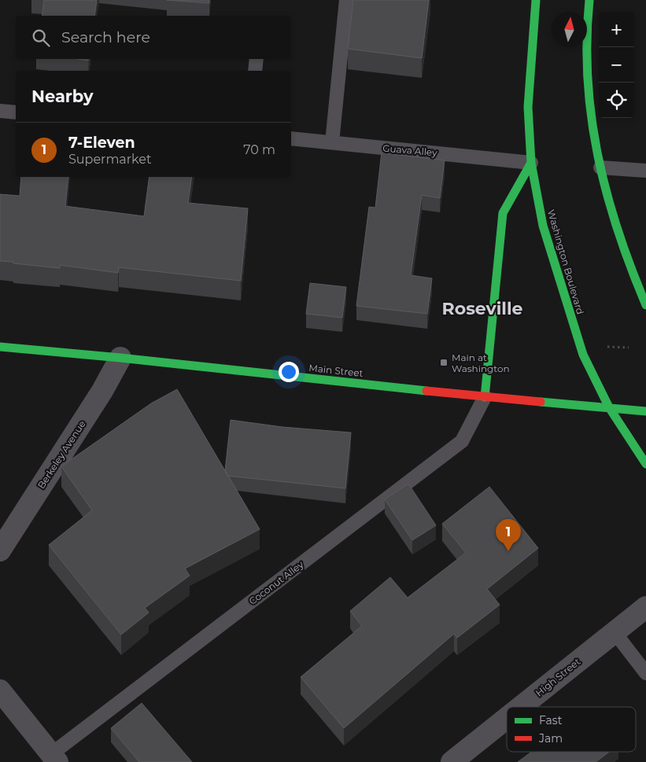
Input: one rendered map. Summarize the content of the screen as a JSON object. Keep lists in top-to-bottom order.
{
  "streets": {
    "main road": ["Washington Boulevard", "Main Street"],
    "street": ["Berkeley Avenue", "High Street"],
    "lane": ["Guava Alley", "Coconut Alley"]
  },
  "crossings": [
    ["Guava Alley", "Washington Boulevard"],
    ["Washington Boulevard", "Main Street"],
    ["Main Street", "Berkeley Avenue"],
    ["Main Street", "Coconut Alley"]
  ],
  "districts": ["Roseville"],
  "places": {
    "transit": ["Main at Washington"]
  },
  "legend": ["Fast", "Jam"],
  "north": "top",
  "page": {
    "map_buttons": ["+", "−"],
    "search": "Search here",
    "heading": "Nearby",
    "list": [
      {
        "mark": "1",
        "name": "7-Eleven",
        "note": "Supermarket",
        "value": "70 m"
      }
    ],
    "pins": "1"
  }
}
